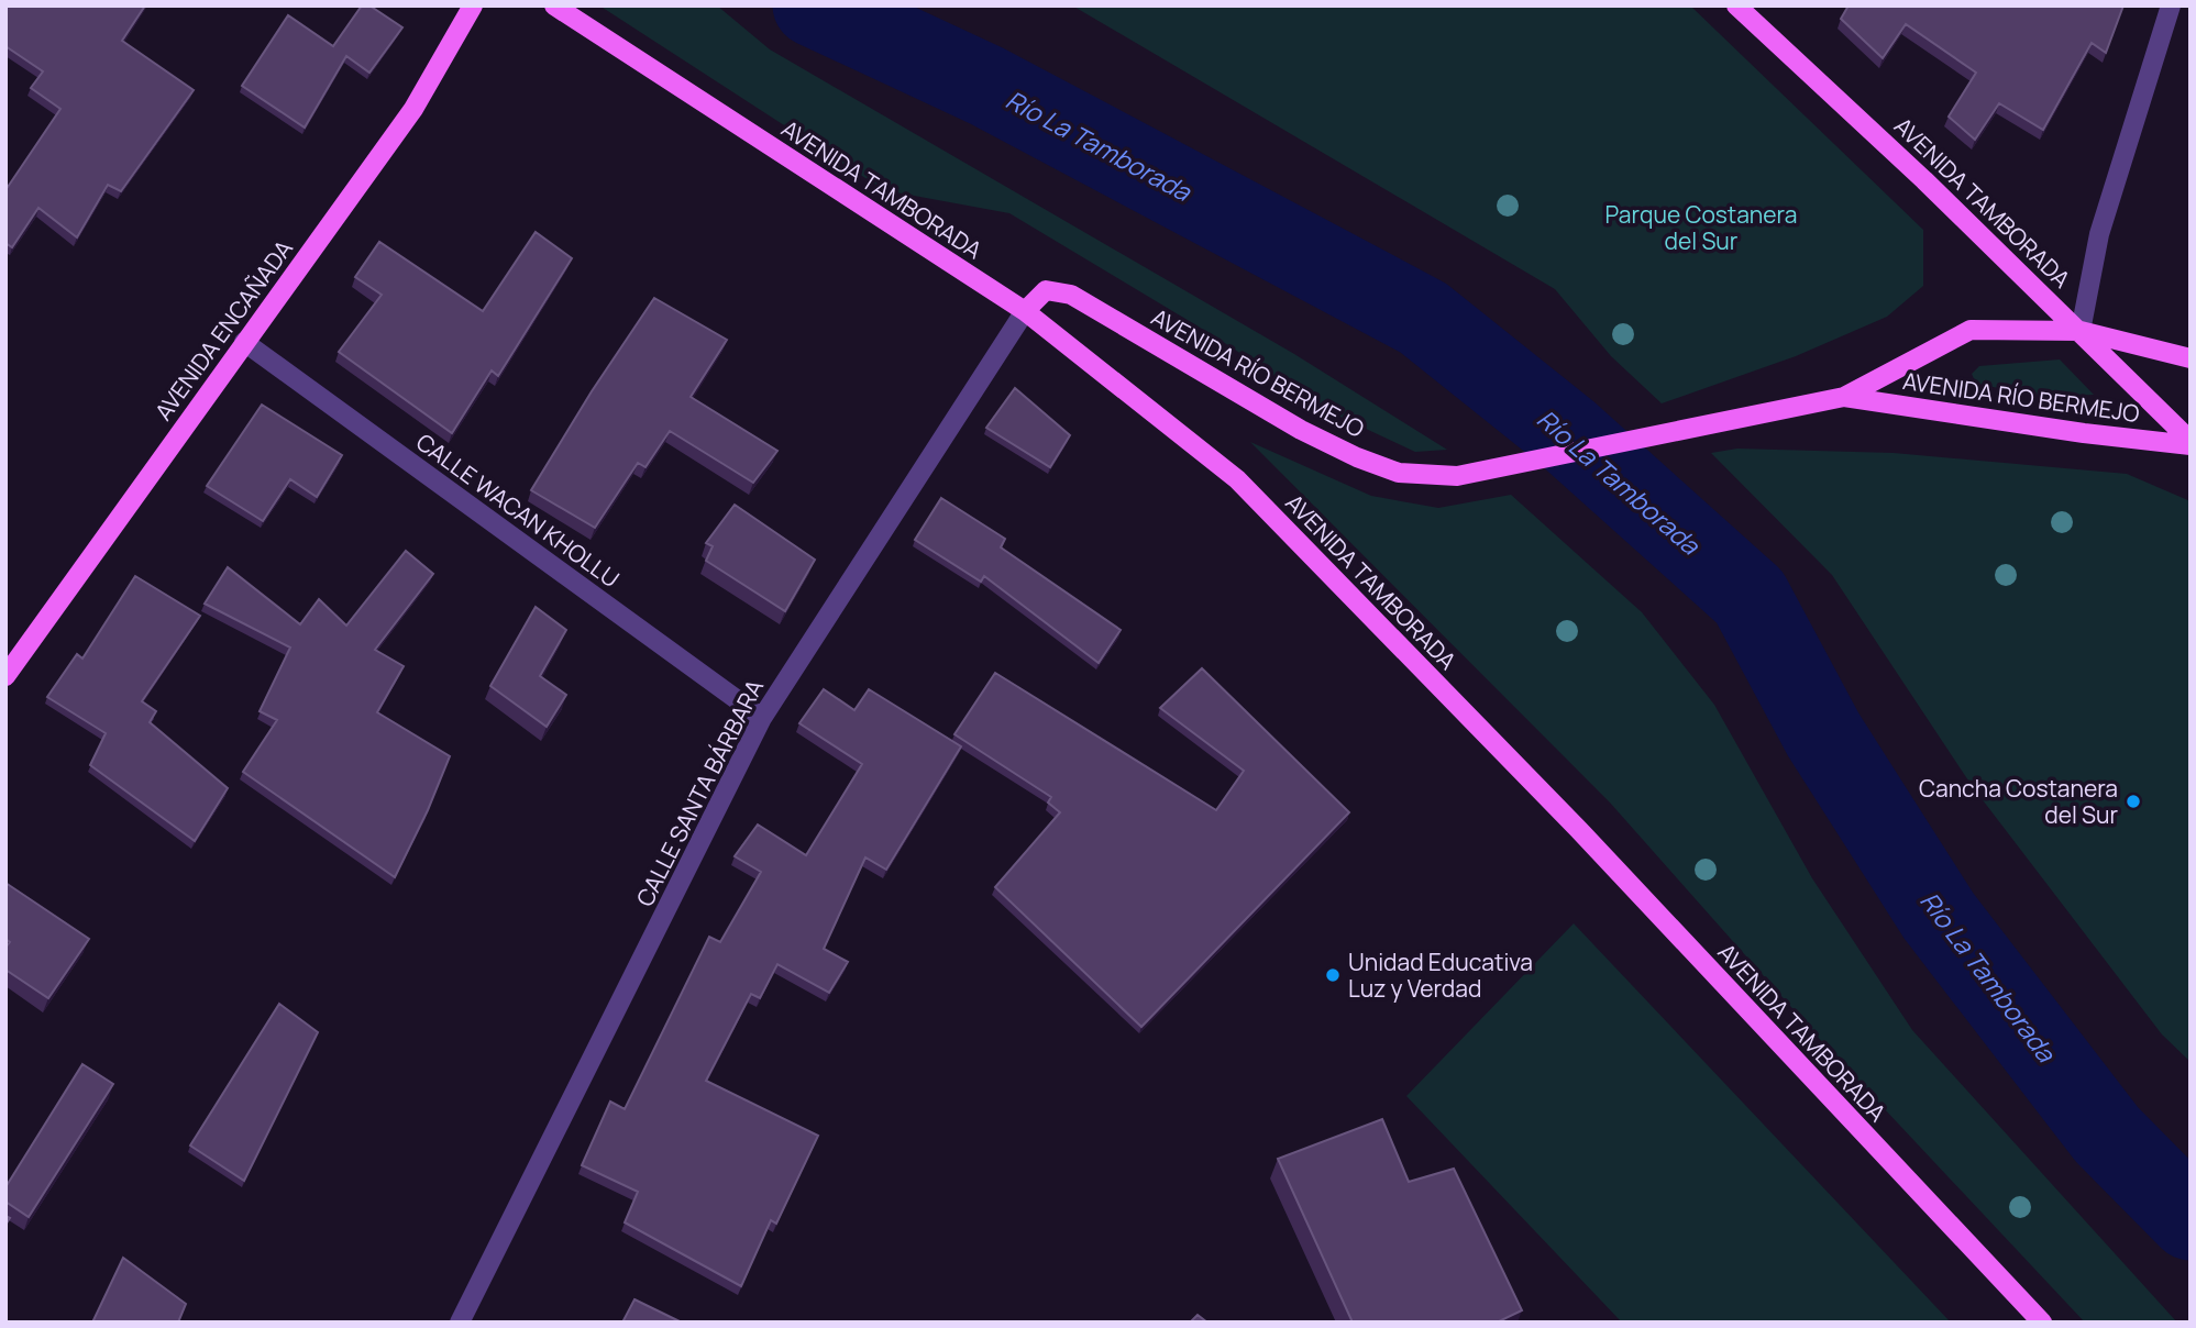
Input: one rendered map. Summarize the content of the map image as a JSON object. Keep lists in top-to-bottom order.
{
  "streets": {
    "main road": ["AVENIDA TAMBORADA", "AVENIDA ENCAÑADA", "AVENIDA RÍO BERMEJO"],
    "street": ["CALLE WACAN KHOLLU", "CALLE SANTA BÁRBARA"]
  },
  "crossings": [
    ["AVENIDA TAMBORADA", "AVENIDA RÍO BERMEJO"],
    ["AVENIDA TAMBORADA", "CALLE SANTA BÁRBARA"],
    ["AVENIDA ENCAÑADA", "CALLE WACAN KHOLLU"],
    ["AVENIDA RÍO BERMEJO", "CALLE SANTA BÁRBARA"],
    ["CALLE WACAN KHOLLU", "CALLE SANTA BÁRBARA"]
  ],
  "water": ["Río La Tamborada"],
  "parks": ["Parque Costanera del Sur"],
  "places": ["Cancha Costanera del Sur", "Unidad Educativa Luz y Verdad"]
}
